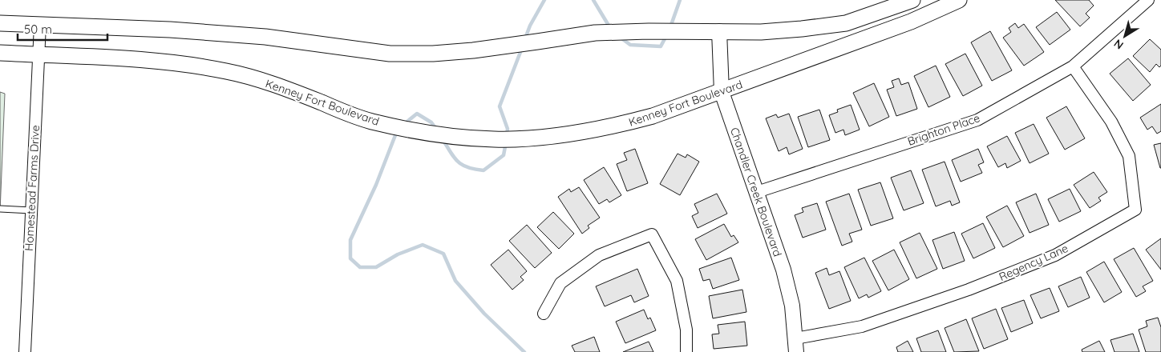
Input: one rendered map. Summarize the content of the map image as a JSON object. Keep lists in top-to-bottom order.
{
  "streets": {
    "main road": ["Kenney Fort Boulevard"],
    "street": [
      "Brighton Place",
      "Homestead Farms Drive",
      "Chandler Creek Boulevard",
      "Regency Lane"
    ]
  },
  "crossings": [
    ["Kenney Fort Boulevard", "Homestead Farms Drive"],
    ["Kenney Fort Boulevard", "Chandler Creek Boulevard"],
    ["Brighton Place", "Chandler Creek Boulevard"],
    ["Brighton Place", "Regency Lane"],
    ["Chandler Creek Boulevard", "Regency Lane"]
  ],
  "scale_bar": "50 m",
  "north": "bottom left"
}
